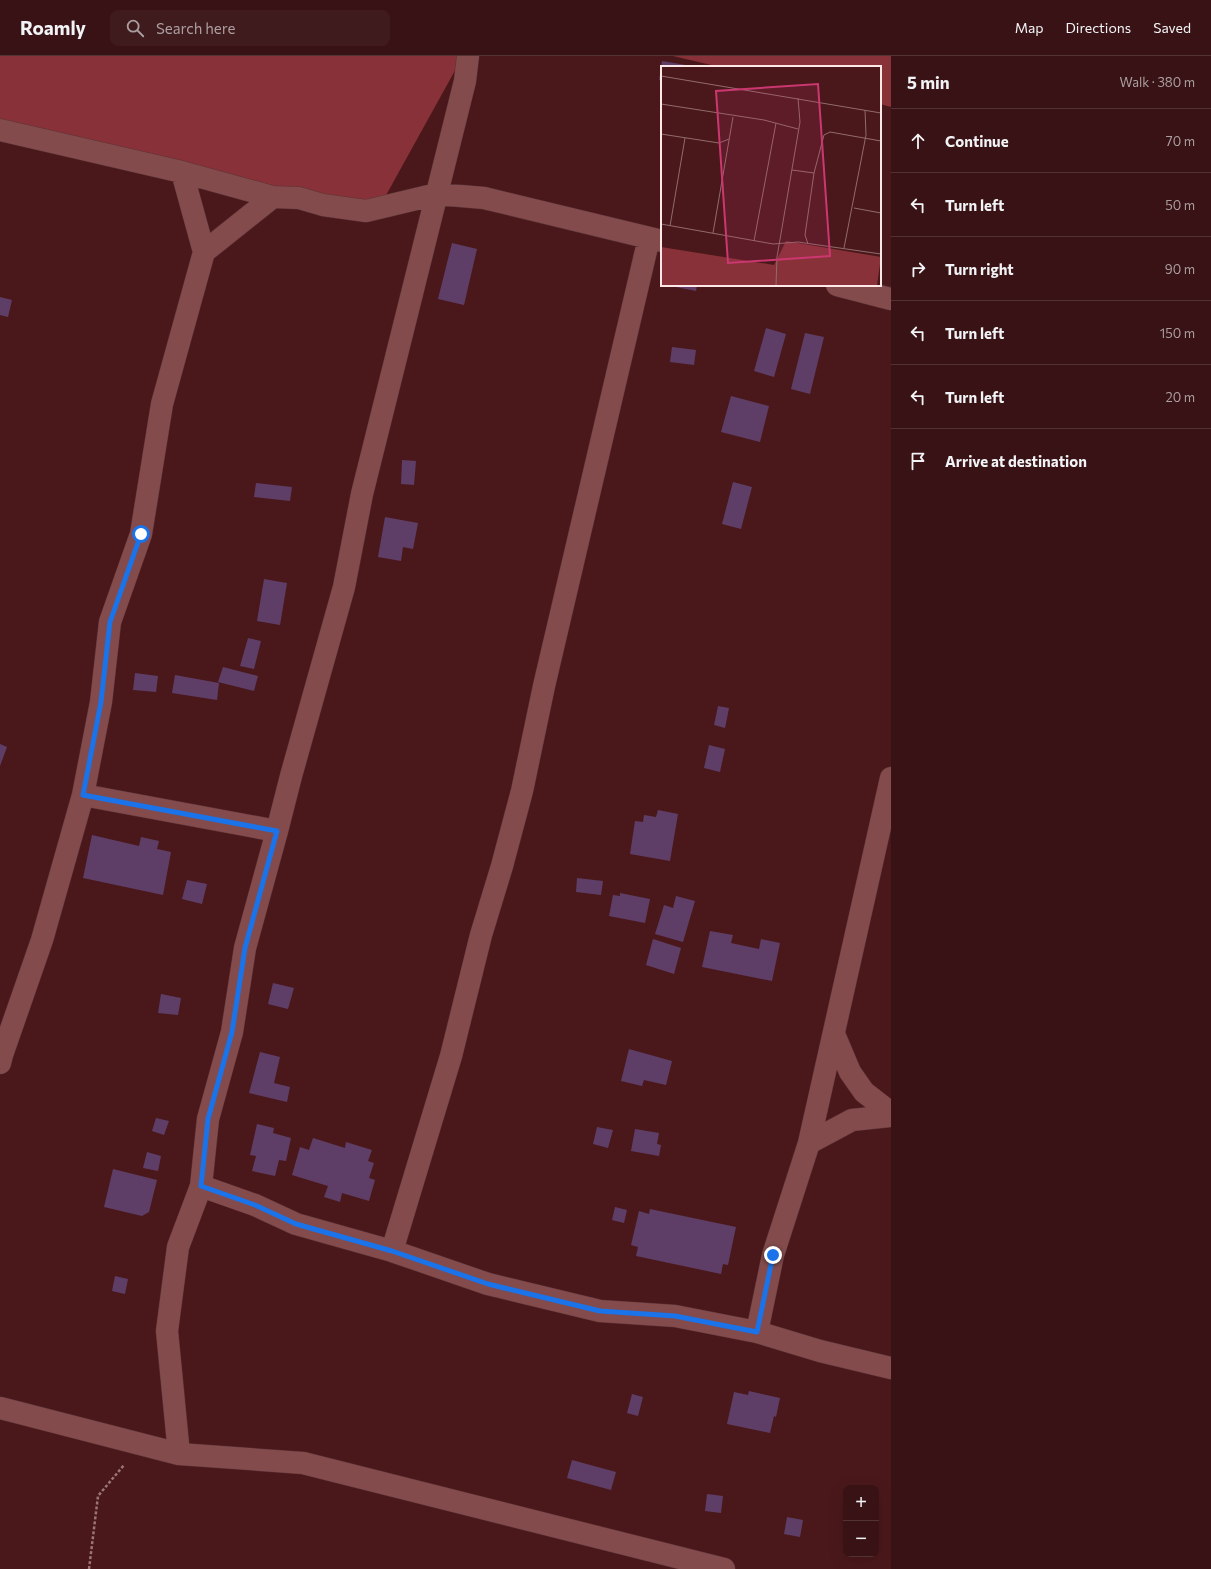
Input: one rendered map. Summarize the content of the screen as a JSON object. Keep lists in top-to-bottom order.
{
  "page": {
    "header": "Roamly",
    "search": "Search here",
    "nav": ["Map", "Directions", "Saved"],
    "heading": ["5 min", "Walk · 380 m"],
    "list": [
      ["Continue", "70 m"],
      ["Turn left", "50 m"],
      ["Turn right", "90 m"],
      ["Turn left", "150 m"],
      ["Turn left", "20 m"],
      "Arrive at destination"
    ],
    "map_buttons": ["+", "−"]
  }
}
